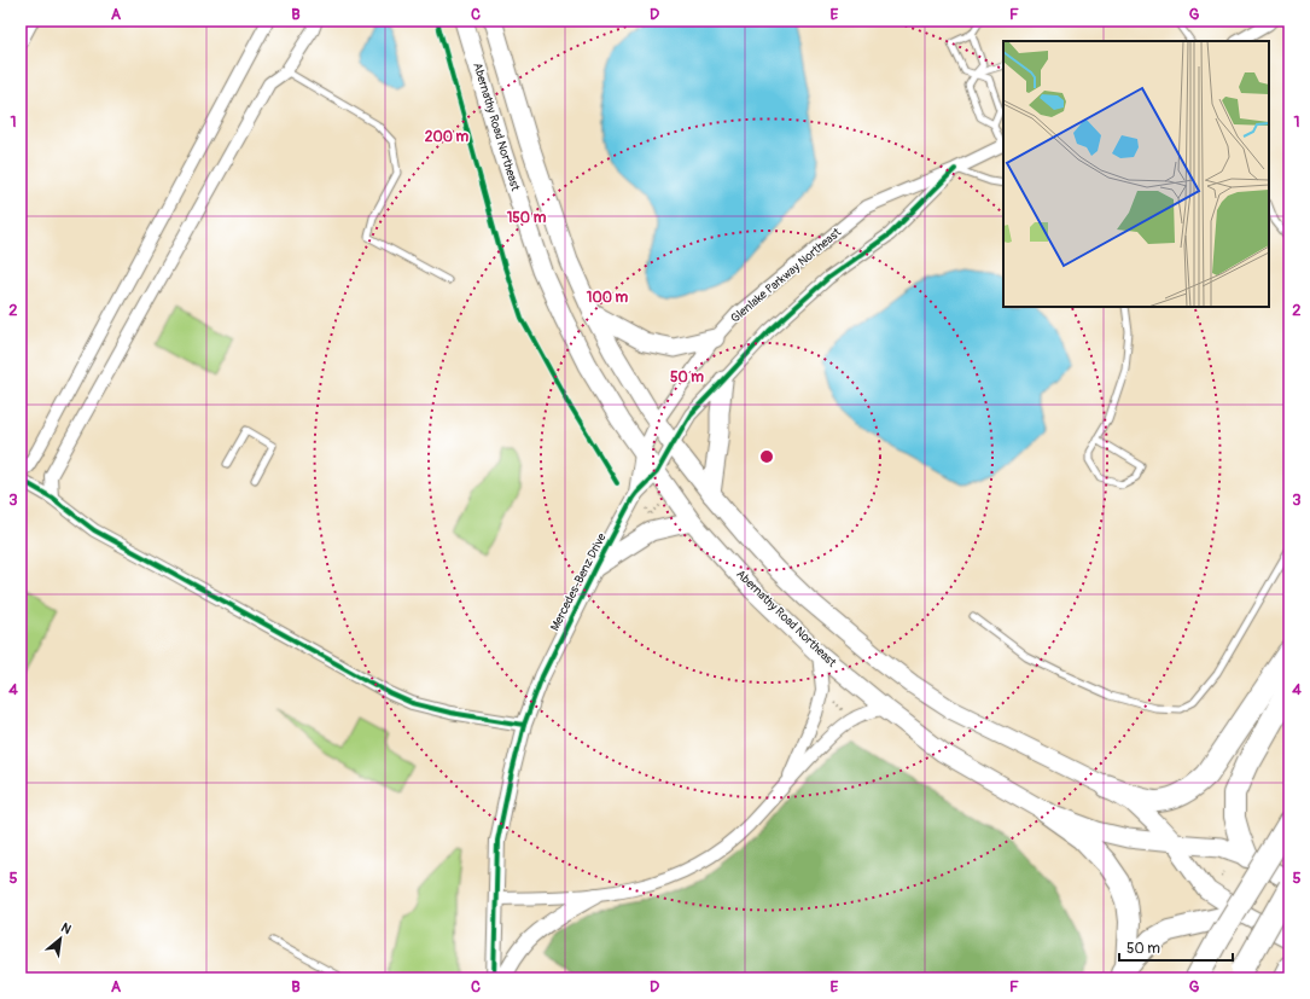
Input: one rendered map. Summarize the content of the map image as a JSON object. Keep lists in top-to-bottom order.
{
  "streets": {
    "main road": ["Abernathy Road Northeast"],
    "street": ["Glenlake Parkway Northeast", "Mercedes-Benz Drive"]
  },
  "crossings": [
    ["Abernathy Road Northeast", "Glenlake Parkway Northeast"],
    ["Abernathy Road Northeast", "Mercedes-Benz Drive"],
    ["Glenlake Parkway Northeast", "Mercedes-Benz Drive"]
  ],
  "scale_bar": "50 m",
  "north": "top right",
  "grid": {
    "columns": [
      "A",
      "B",
      "C",
      "D",
      "E",
      "F",
      "G"
    ],
    "rows": [
      "1",
      "2",
      "3",
      "4",
      "5"
    ]
  },
  "rings": [
    "200 m",
    "150 m",
    "100 m",
    "50 m"
  ]
}
